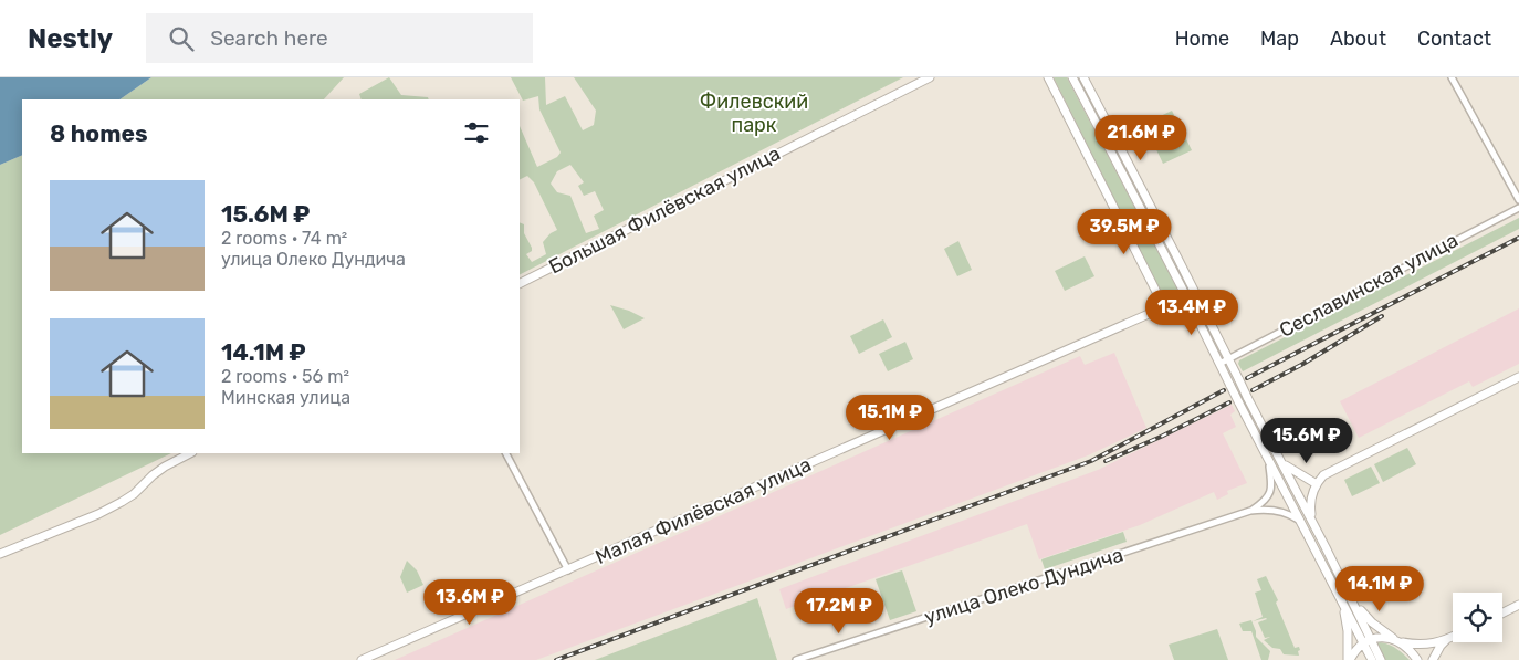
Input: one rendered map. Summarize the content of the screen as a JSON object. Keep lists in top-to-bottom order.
{
  "streets": {
    "street": [
      "Большая Филёвская улица",
      "Сеславинская улица",
      "Малая Филёвская улица",
      "улица Олеко Дундича"
    ]
  },
  "parks": ["Филевский парк"],
  "page": {
    "header": "Nestly",
    "search": "Search here",
    "nav": [
      "Home",
      "Map",
      "About",
      "Contact"
    ],
    "heading": "8 homes",
    "price": [
      "21.6M ₽",
      "39.5M ₽",
      "13.4M ₽",
      "15.1M ₽",
      "15.6M ₽",
      "14.1M ₽",
      "13.6M ₽",
      "17.2M ₽"
    ],
    "list": [
      {
        "name": "15.6M ₽",
        "note": "2 rooms · 74 m² · улица Олеко Дундича"
      },
      {
        "name": "14.1M ₽",
        "note": "2 rooms · 56 m² · Минская улица"
      }
    ]
  }
}
